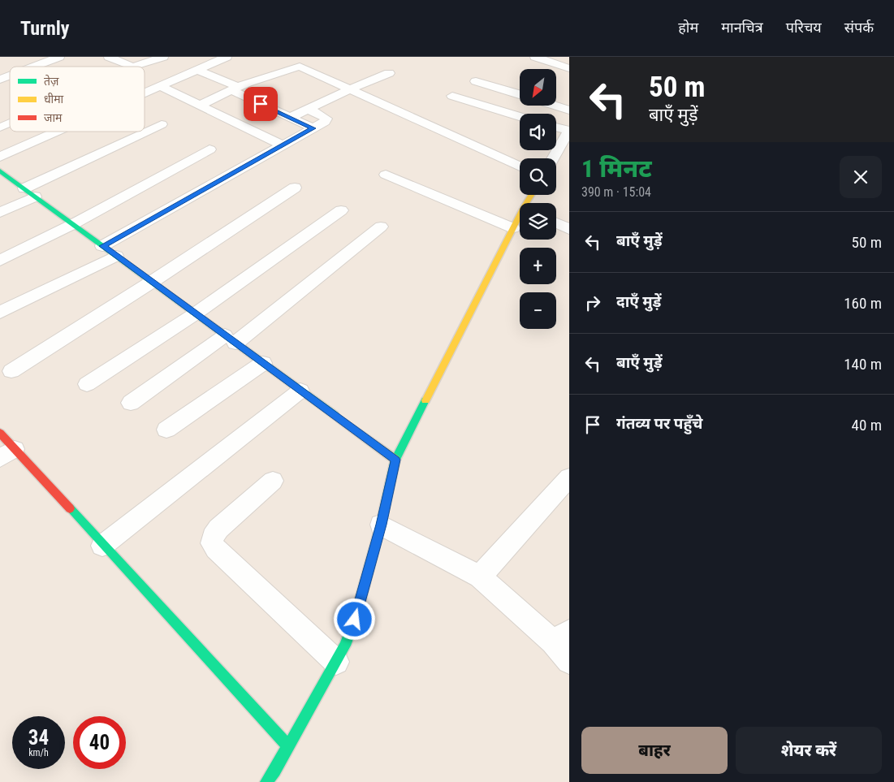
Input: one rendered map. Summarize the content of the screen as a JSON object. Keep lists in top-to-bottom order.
{
  "legend": ["तेज़", "धीमा", "जाम"],
  "north": "bottom left",
  "page": {
    "header": "Turnly",
    "nav": [
      "होम",
      "मानचित्र",
      "परिचय",
      "संपर्क"
    ],
    "turn": ["50 m", "बाएँ मुड़ें"],
    "map_buttons": ["+", "−"],
    "heading": ["1 मिनट", "390 m · 15:04"],
    "list": [
      {
        "name": "बाएँ मुड़ें",
        "value": "50 m"
      },
      {
        "name": "दाएँ मुड़ें",
        "value": "160 m"
      },
      {
        "name": "बाएँ मुड़ें",
        "value": "140 m"
      },
      {
        "name": "गंतव्य पर पहुँचे",
        "value": "40 m"
      }
    ],
    "speed": "34 km/h",
    "limit": "40",
    "buttons": ["बाहर", "शेयर करें"]
  }
}
